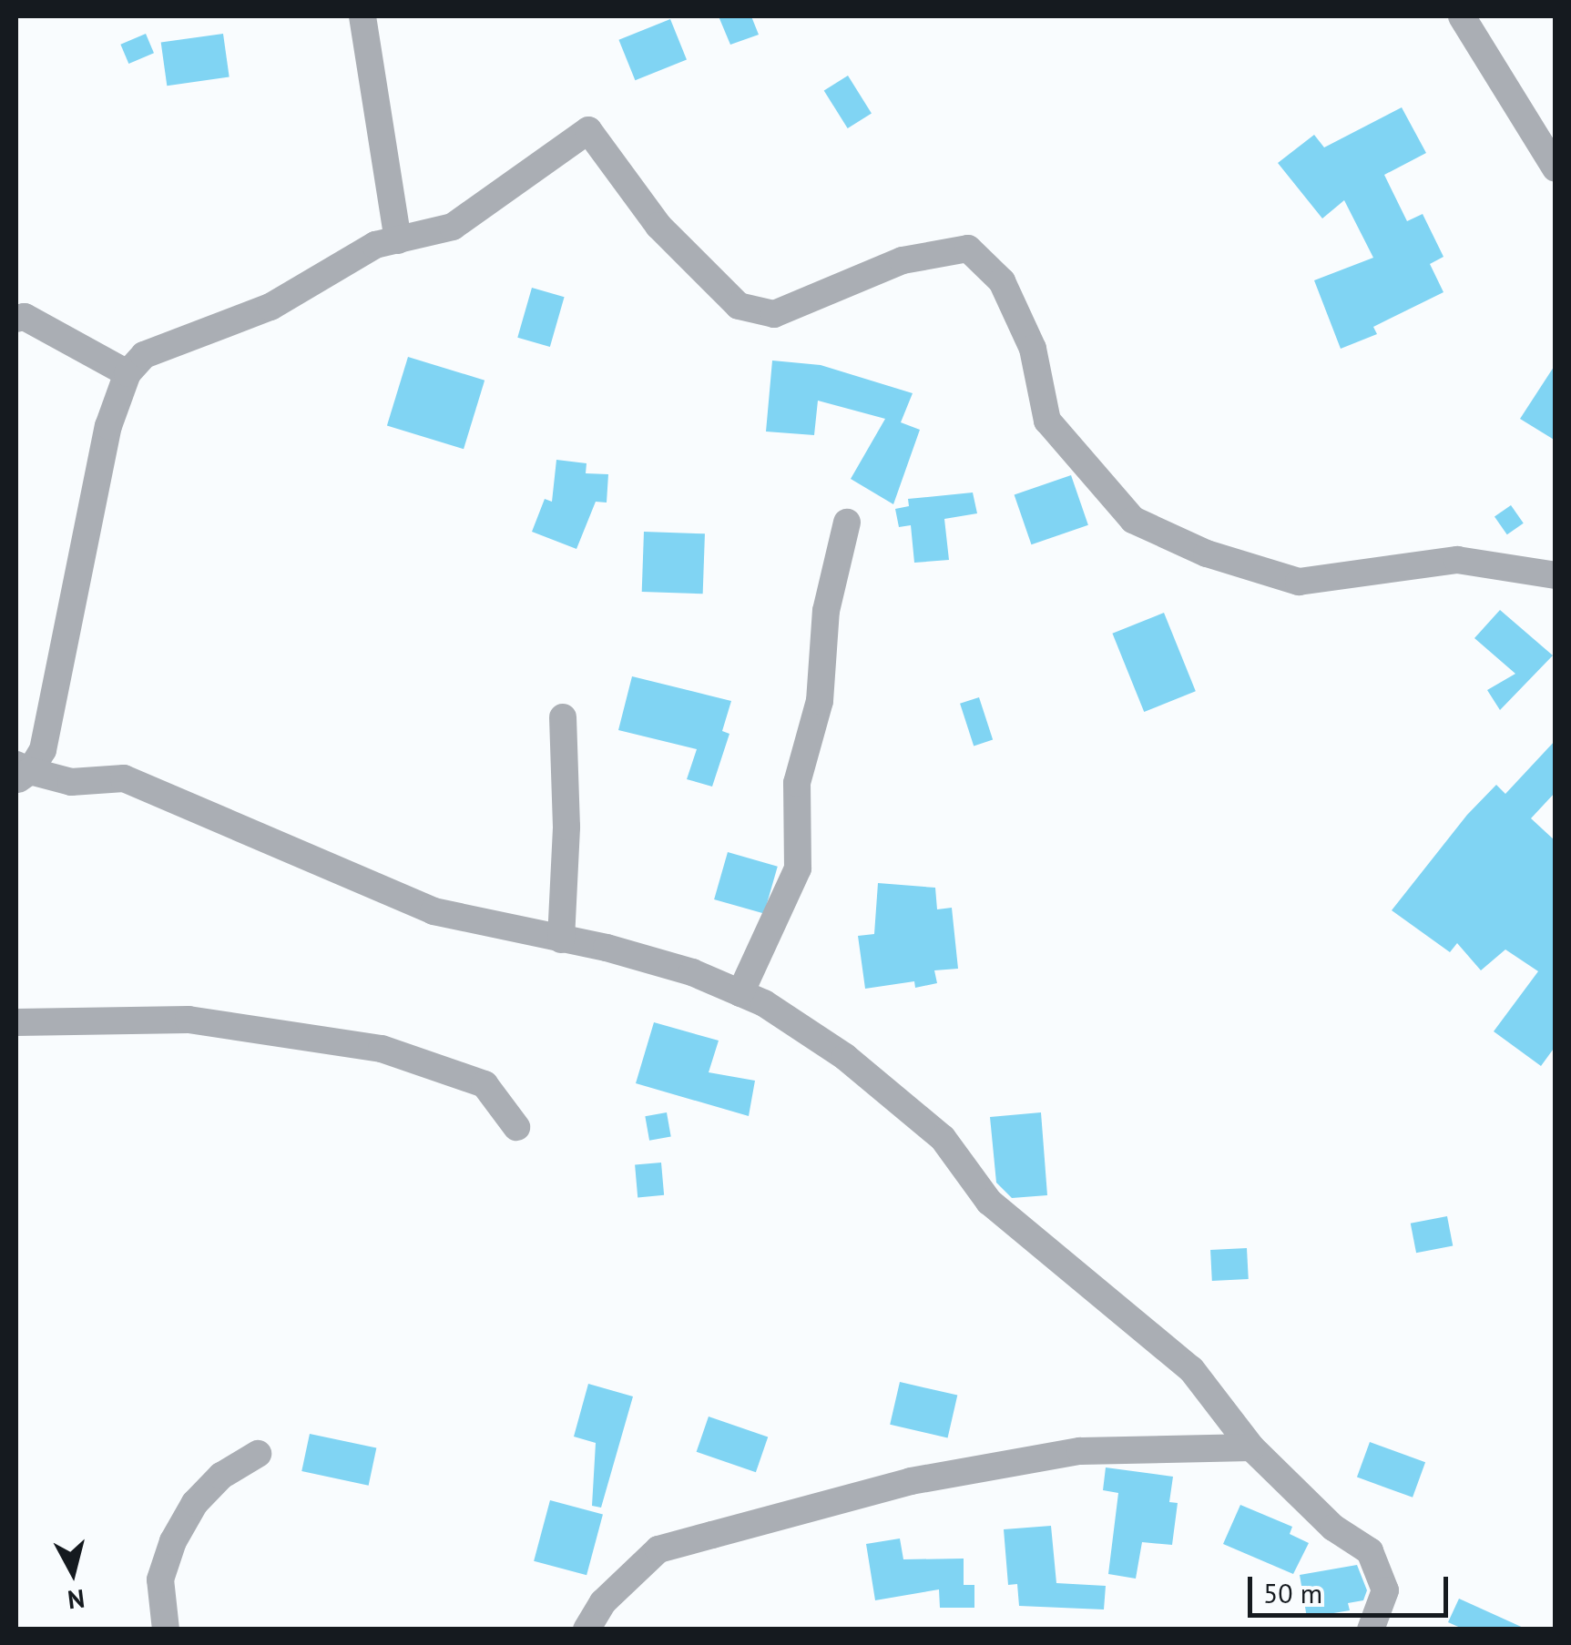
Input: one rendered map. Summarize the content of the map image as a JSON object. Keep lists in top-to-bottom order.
{
  "scale_bar": "50 m",
  "north": "bottom"
}
